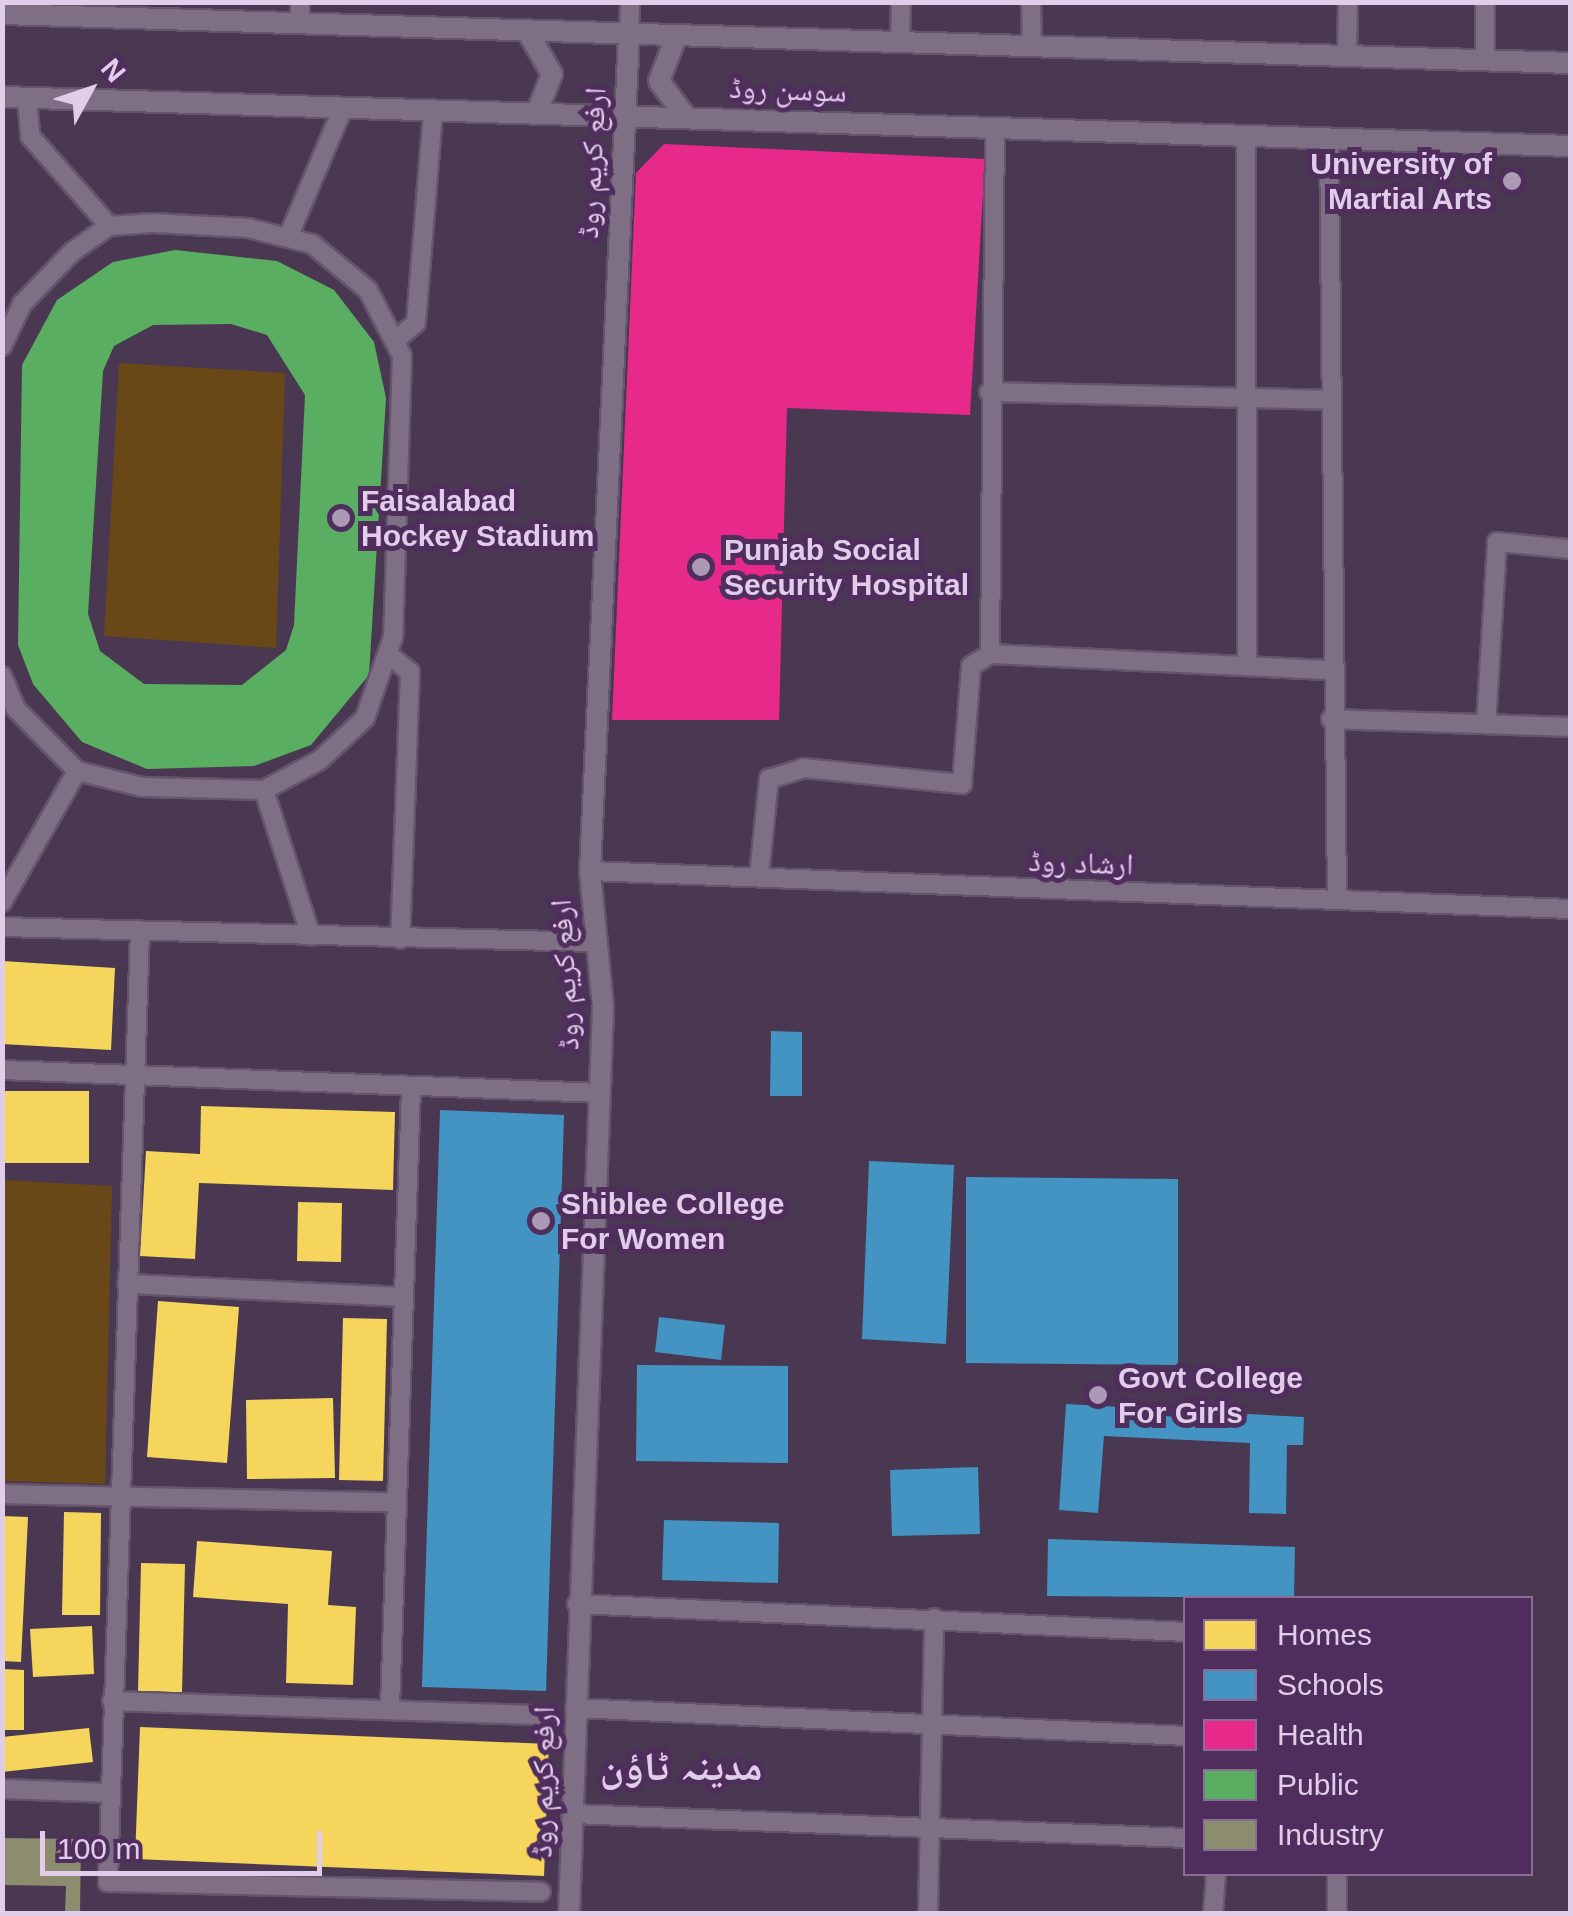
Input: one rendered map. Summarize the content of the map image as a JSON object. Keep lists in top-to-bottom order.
{
  "streets": {
    "street": ["سوسن روڈ", "ارفع کریم روڈ", "ارشاد روڈ"]
  },
  "crossings": [
    ["سوسن روڈ", "ارفع کریم روڈ"],
    ["ارفع کریم روڈ", "ارشاد روڈ"]
  ],
  "districts": ["مدینہ ٹاؤن"],
  "places": [
    "University of Martial Arts",
    "Faisalabad Hockey Stadium",
    "Punjab Social Security Hospital",
    "Shiblee College For Women",
    "Govt College For Girls"
  ],
  "legend": [
    "Homes",
    "Schools",
    "Health",
    "Public",
    "Industry"
  ],
  "scale_bar": "100 m",
  "north": "top right"
}
